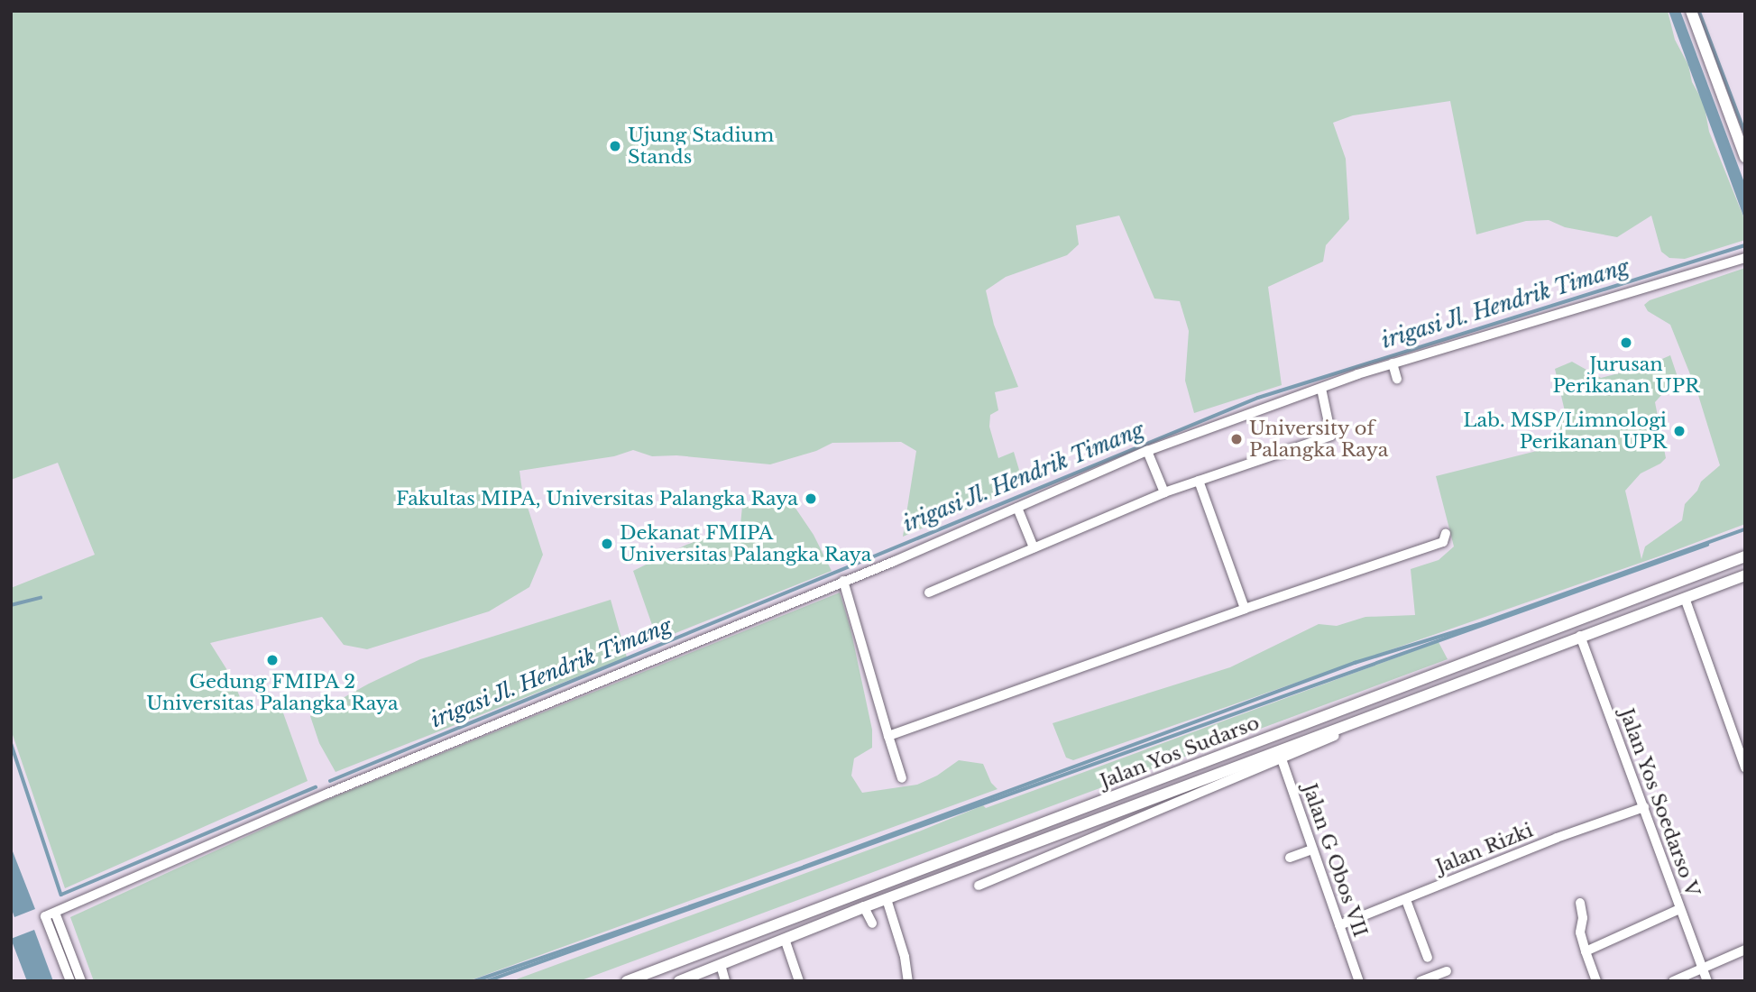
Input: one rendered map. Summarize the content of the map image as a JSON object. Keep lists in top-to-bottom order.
{
  "streets": {
    "main road": ["Jalan Yos Sudarso"],
    "street": ["Jalan Yos Soedarso V", "Jalan Rizki", "Jalan G Obos VII"]
  },
  "crossings": [
    ["Jalan Yos Sudarso", "Jalan Yos Soedarso V"],
    ["Jalan Yos Sudarso", "Jalan G Obos VII"],
    ["Jalan Yos Soedarso V", "Jalan Rizki"],
    ["Jalan Rizki", "Jalan G Obos VII"]
  ],
  "water": ["irigasi Jl. Hendrik Timang"],
  "places": [
    "Ujung Stadium Stands",
    "Jurusan Perikanan UPR",
    "Lab. MSP/Limnologi Perikanan UPR",
    "University of Palangka Raya",
    "Fakultas MIPA, Universitas Palangka Raya",
    "Dekanat FMIPA Universitas Palangka Raya",
    "Gedung FMIPA 2 Universitas Palangka Raya"
  ]
}
